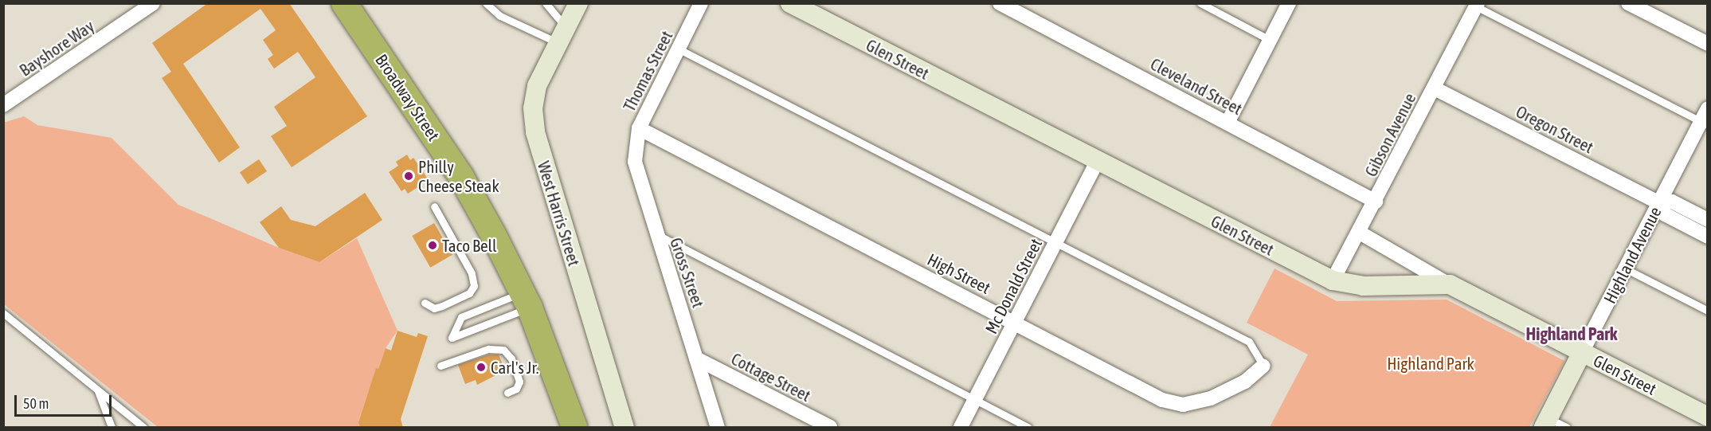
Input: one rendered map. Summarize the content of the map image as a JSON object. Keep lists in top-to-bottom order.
{
  "streets": {
    "highway": ["Broadway Street"],
    "street": [
      "Bayshore Way",
      "Glen Street",
      "Thomas Street",
      "Cleveland Street",
      "Oregon Street",
      "Gibson Avenue",
      "West Harris Street",
      "Highland Avenue",
      "Gross Street",
      "High Street",
      "Mc Donald Street",
      "Cottage Street"
    ]
  },
  "crossings": [
    ["Glen Street", "Gibson Avenue"],
    ["Glen Street", "Highland Avenue"],
    ["Glen Street", "Mc Donald Street"],
    ["Thomas Street", "Gross Street"],
    ["Thomas Street", "High Street"],
    ["Cleveland Street", "Gibson Avenue"],
    ["Oregon Street", "Gibson Avenue"],
    ["Oregon Street", "Highland Avenue"],
    ["Gross Street", "High Street"],
    ["Gross Street", "Cottage Street"],
    ["High Street", "Mc Donald Street"]
  ],
  "districts": ["Highland Park"],
  "parks": ["Highland Park"],
  "places": ["Philly Cheese Steak", "Taco Bell", "Carl's Jr."],
  "scale_bar": "50 m"
}
